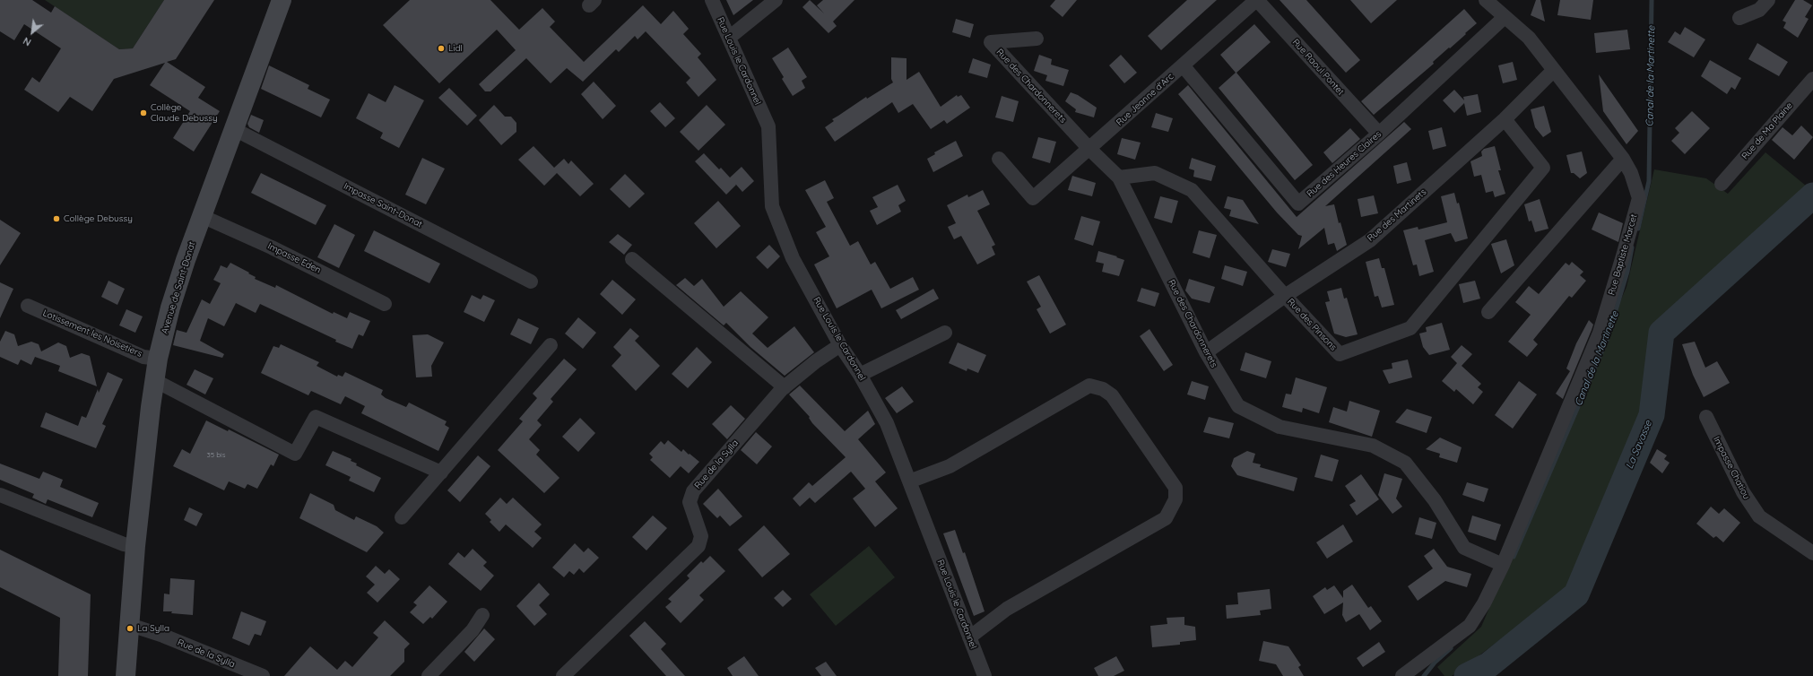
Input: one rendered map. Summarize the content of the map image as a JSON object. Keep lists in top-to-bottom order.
{
  "streets": {
    "main road": ["Avenue de Saint-Donat"],
    "street": [
      "Rue Louis le Cardonnel",
      "Rue Raoul Pontet",
      "Rue des Chardonnerets",
      "Rue Jeanne d'Arc",
      "Rue de Ma Plaine",
      "Rue des Heures Claires",
      "Impasse Saint-Donat",
      "Rue des Martinets",
      "Rue Baptiste Marcet",
      "Impasse Eden",
      "Rue des Pinsons",
      "Lotissement les Noisetiers",
      "Rue de la Sylla",
      "Impasse Chatiou"
    ]
  },
  "crossings": [
    ["Rue Louis le Cardonnel", "Rue de la Sylla"],
    ["Rue Raoul Pontet", "Rue Jeanne d'Arc"],
    ["Rue Raoul Pontet", "Rue des Heures Claires"],
    ["Rue des Chardonnerets", "Rue Jeanne d'Arc"],
    ["Rue des Chardonnerets", "Rue des Martinets"],
    ["Rue des Chardonnerets", "Rue Baptiste Marcet"],
    ["Rue des Chardonnerets", "Rue des Pinsons"],
    ["Rue Jeanne d'Arc", "Rue des Heures Claires"],
    ["Rue des Heures Claires", "Rue Baptiste Marcet"],
    ["Impasse Saint-Donat", "Avenue de Saint-Donat"],
    ["Rue des Martinets", "Rue Baptiste Marcet"],
    ["Rue des Martinets", "Rue des Pinsons"],
    ["Impasse Eden", "Avenue de Saint-Donat"],
    ["Avenue de Saint-Donat", "Lotissement les Noisetiers"],
    ["Avenue de Saint-Donat", "Rue de la Sylla"]
  ],
  "water": ["Canal de la Martinette", "La Savasse"],
  "places": [
    "Lidl",
    "Collège Claude Debussy",
    "Collège Debussy",
    "La Sylla"
  ],
  "house_numbers": ["35 bis"],
  "north": "bottom left"
}
